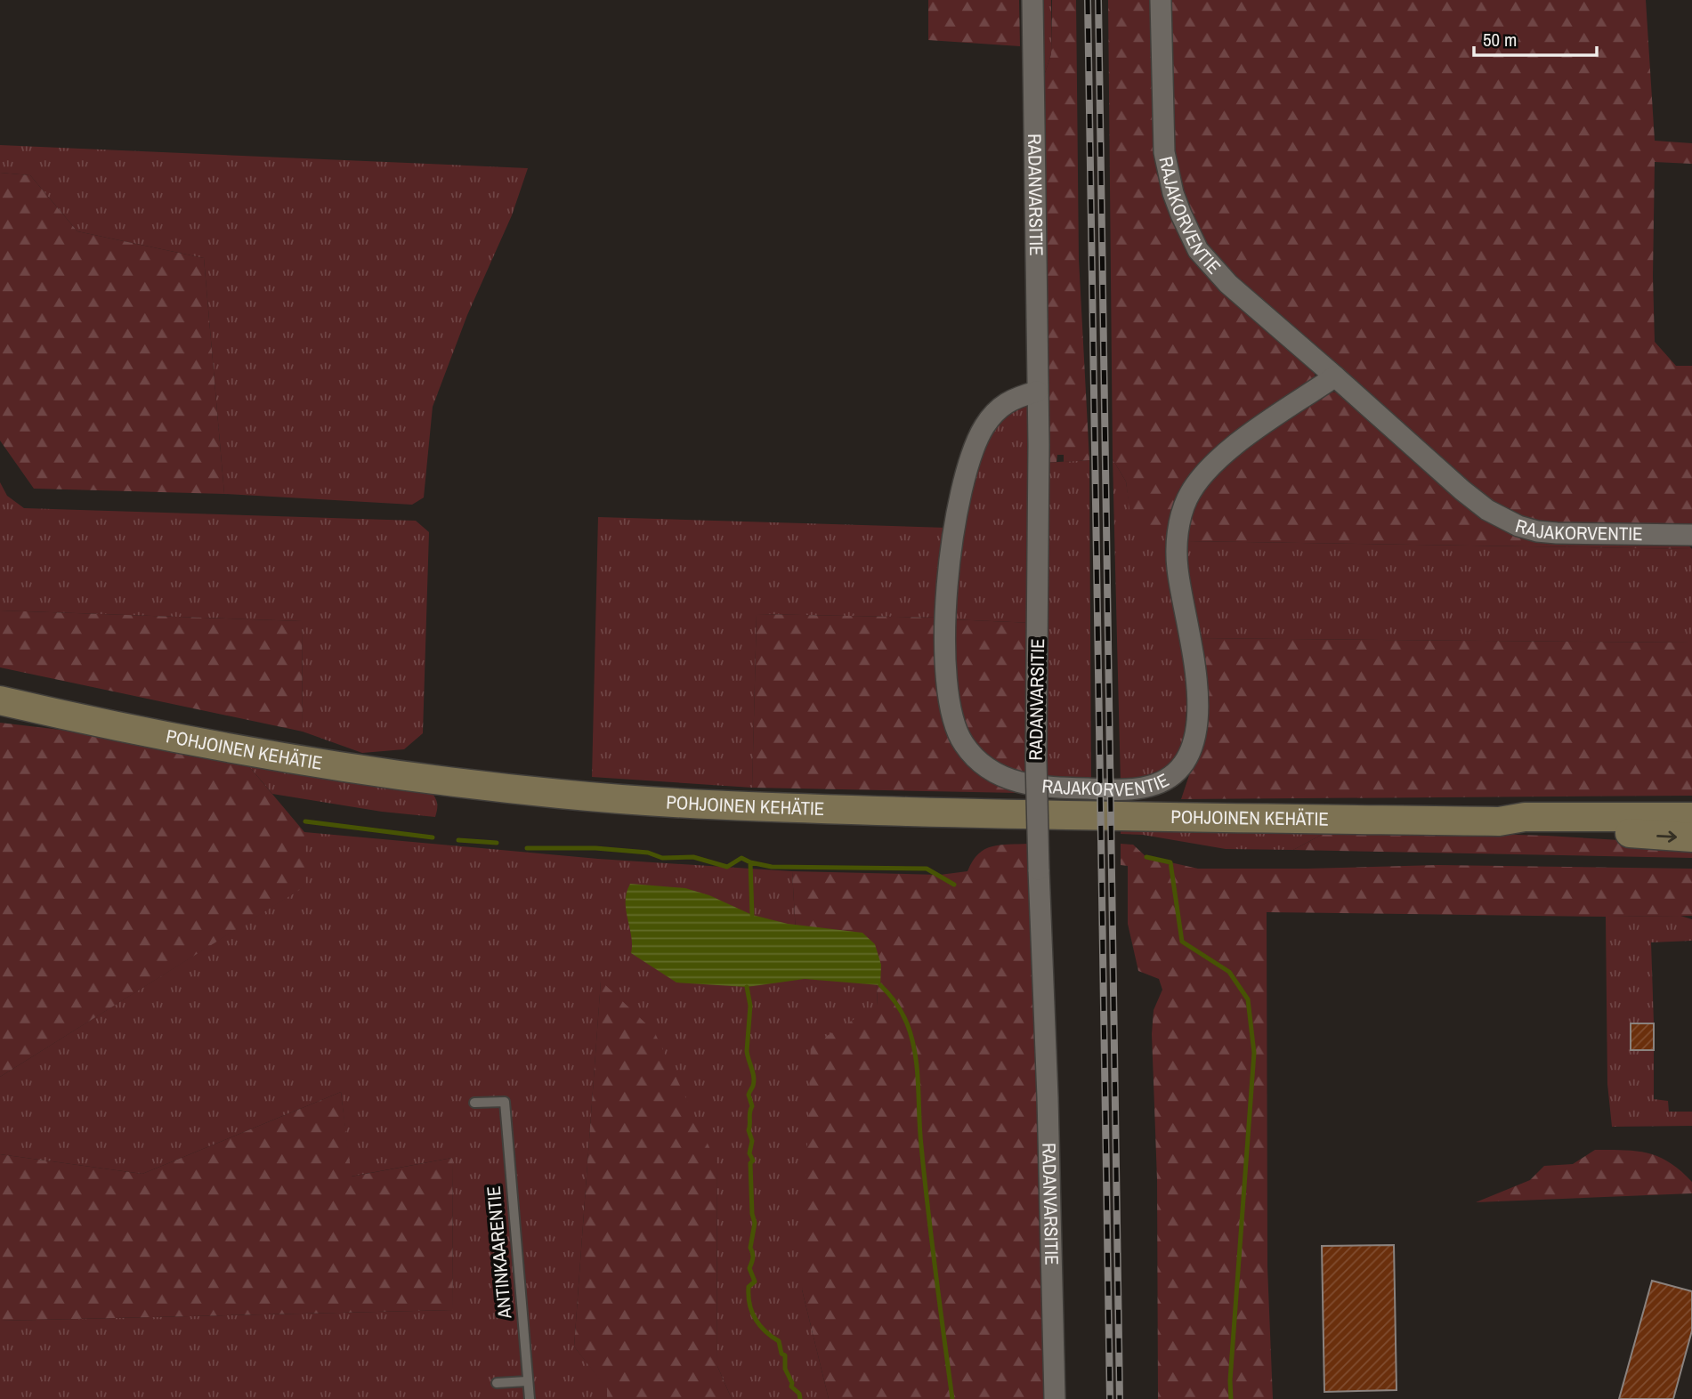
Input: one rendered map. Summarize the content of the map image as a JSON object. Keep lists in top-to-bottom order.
{
  "streets": {
    "main road": ["POHJOINEN KEHÄTIE"],
    "street": ["RADANVARSITIE", "RAJAKORVENTIE"],
    "lane": ["ANTINKAARENTIE"]
  },
  "crossings": [
    ["RADANVARSITIE", "RAJAKORVENTIE"]
  ],
  "scale_bar": "50 m"
}
